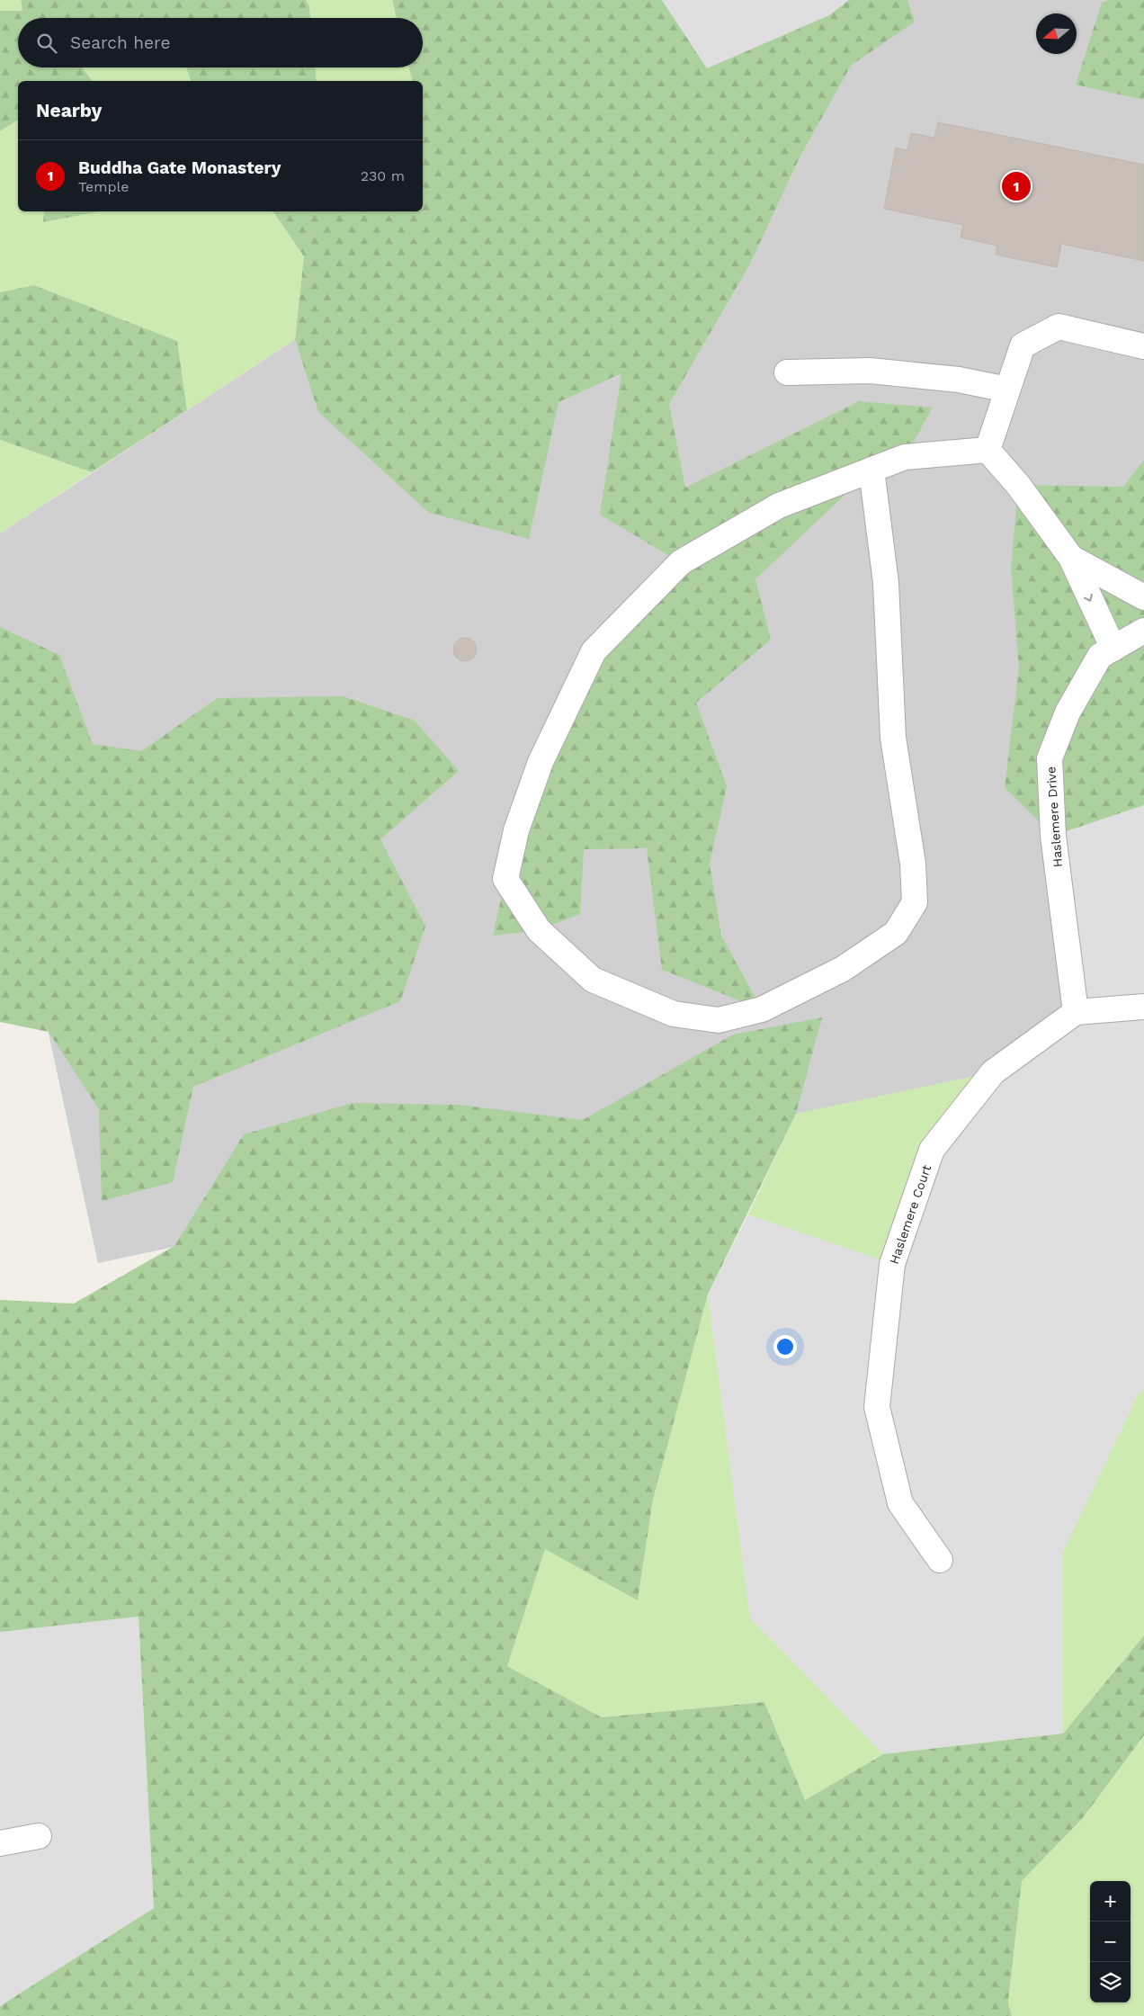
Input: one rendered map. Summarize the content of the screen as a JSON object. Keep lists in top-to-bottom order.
{
  "streets": {
    "street": ["Haslemere Drive", "Haslemere Court"]
  },
  "crossings": [
    ["Haslemere Drive", "Haslemere Court"]
  ],
  "north": "left",
  "page": {
    "search": "Search here",
    "heading": "Nearby",
    "list": [
      {
        "mark": "1",
        "name": "Buddha Gate Monastery",
        "note": "Temple",
        "value": "230 m"
      }
    ],
    "pins": "1",
    "map_buttons": ["+", "−"]
  }
}
